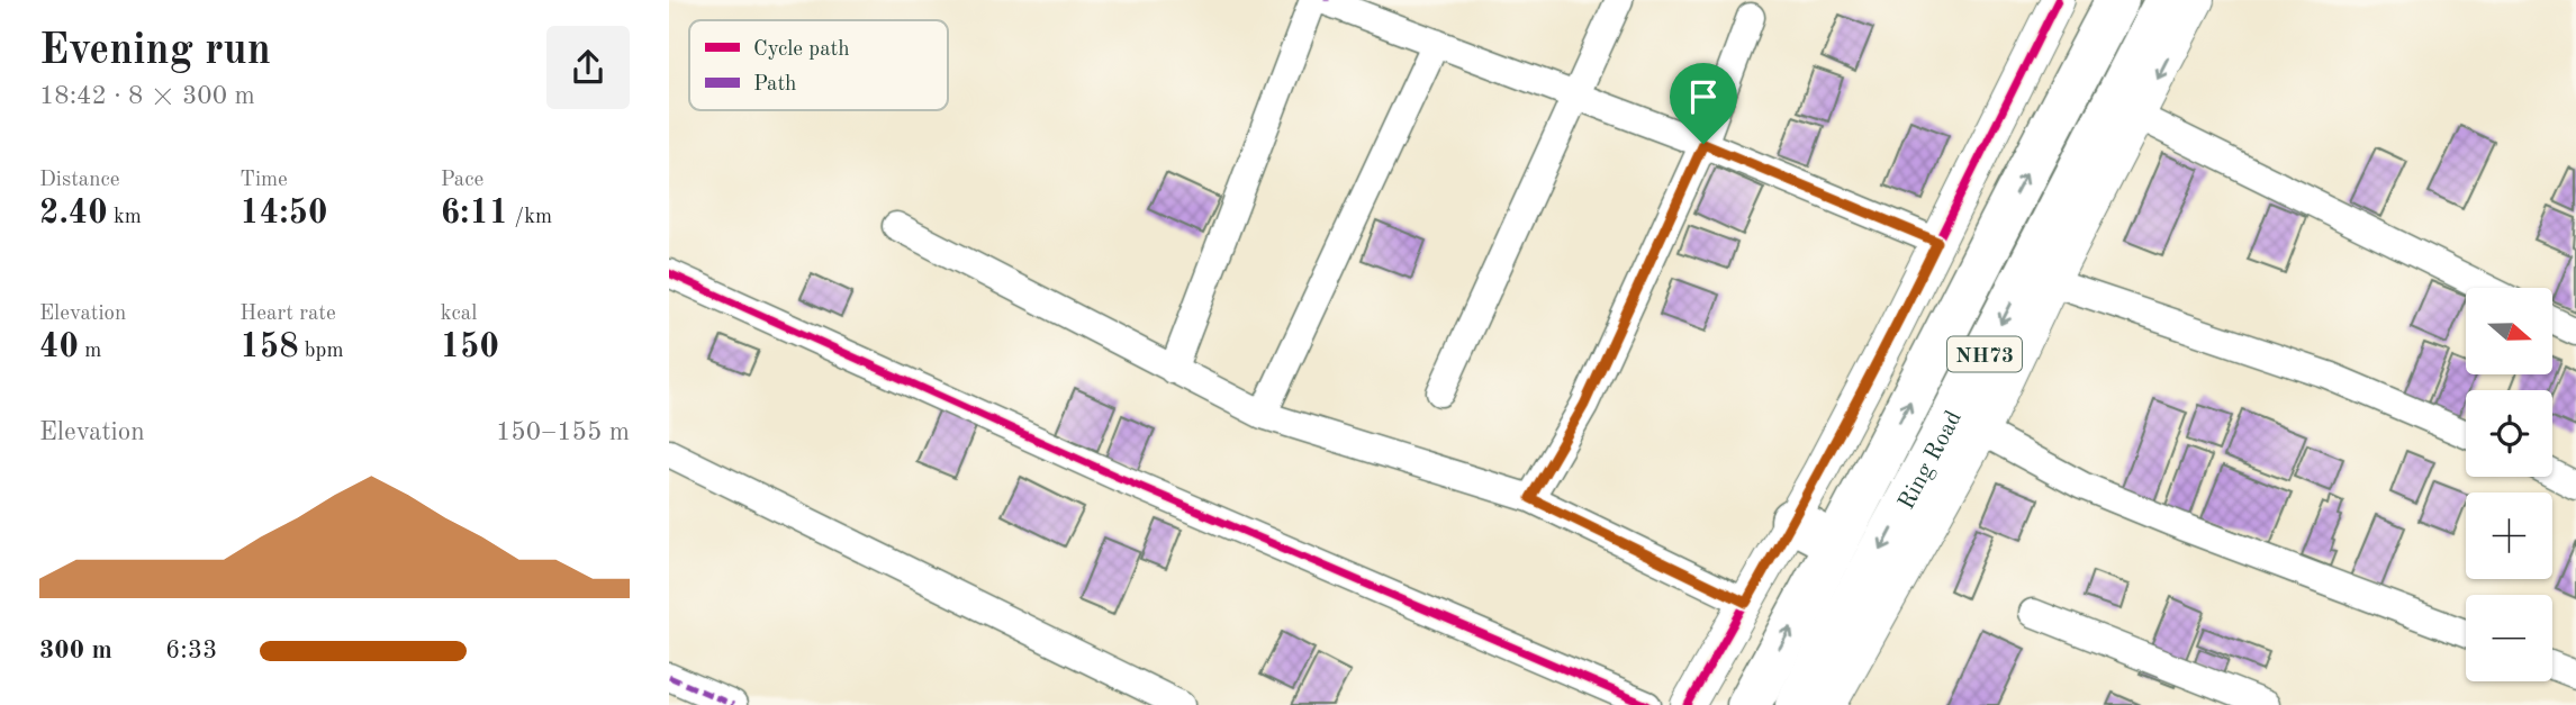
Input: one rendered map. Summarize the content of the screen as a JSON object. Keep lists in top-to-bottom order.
{
  "streets": {
    "highway": ["NH73", "Ring Road"]
  },
  "legend": ["Cycle path", "Path"],
  "north": "right",
  "page": {
    "heading": ["Evening run", "18:42 · 8 × 300 m"],
    "stats": [
      ["Distance", "2.40 km"],
      ["Time", "14:50"],
      ["Pace", "6:11 /km"],
      ["Elevation", "40 m"],
      ["Heart rate", "158 bpm"],
      ["kcal", "150"]
    ],
    "map_buttons": ["+", "−"],
    "chart": ["Elevation", "150–155 m"],
    "list": [
      {
        "name": "300 m",
        "note": "6:33"
      }
    ]
  }
}
